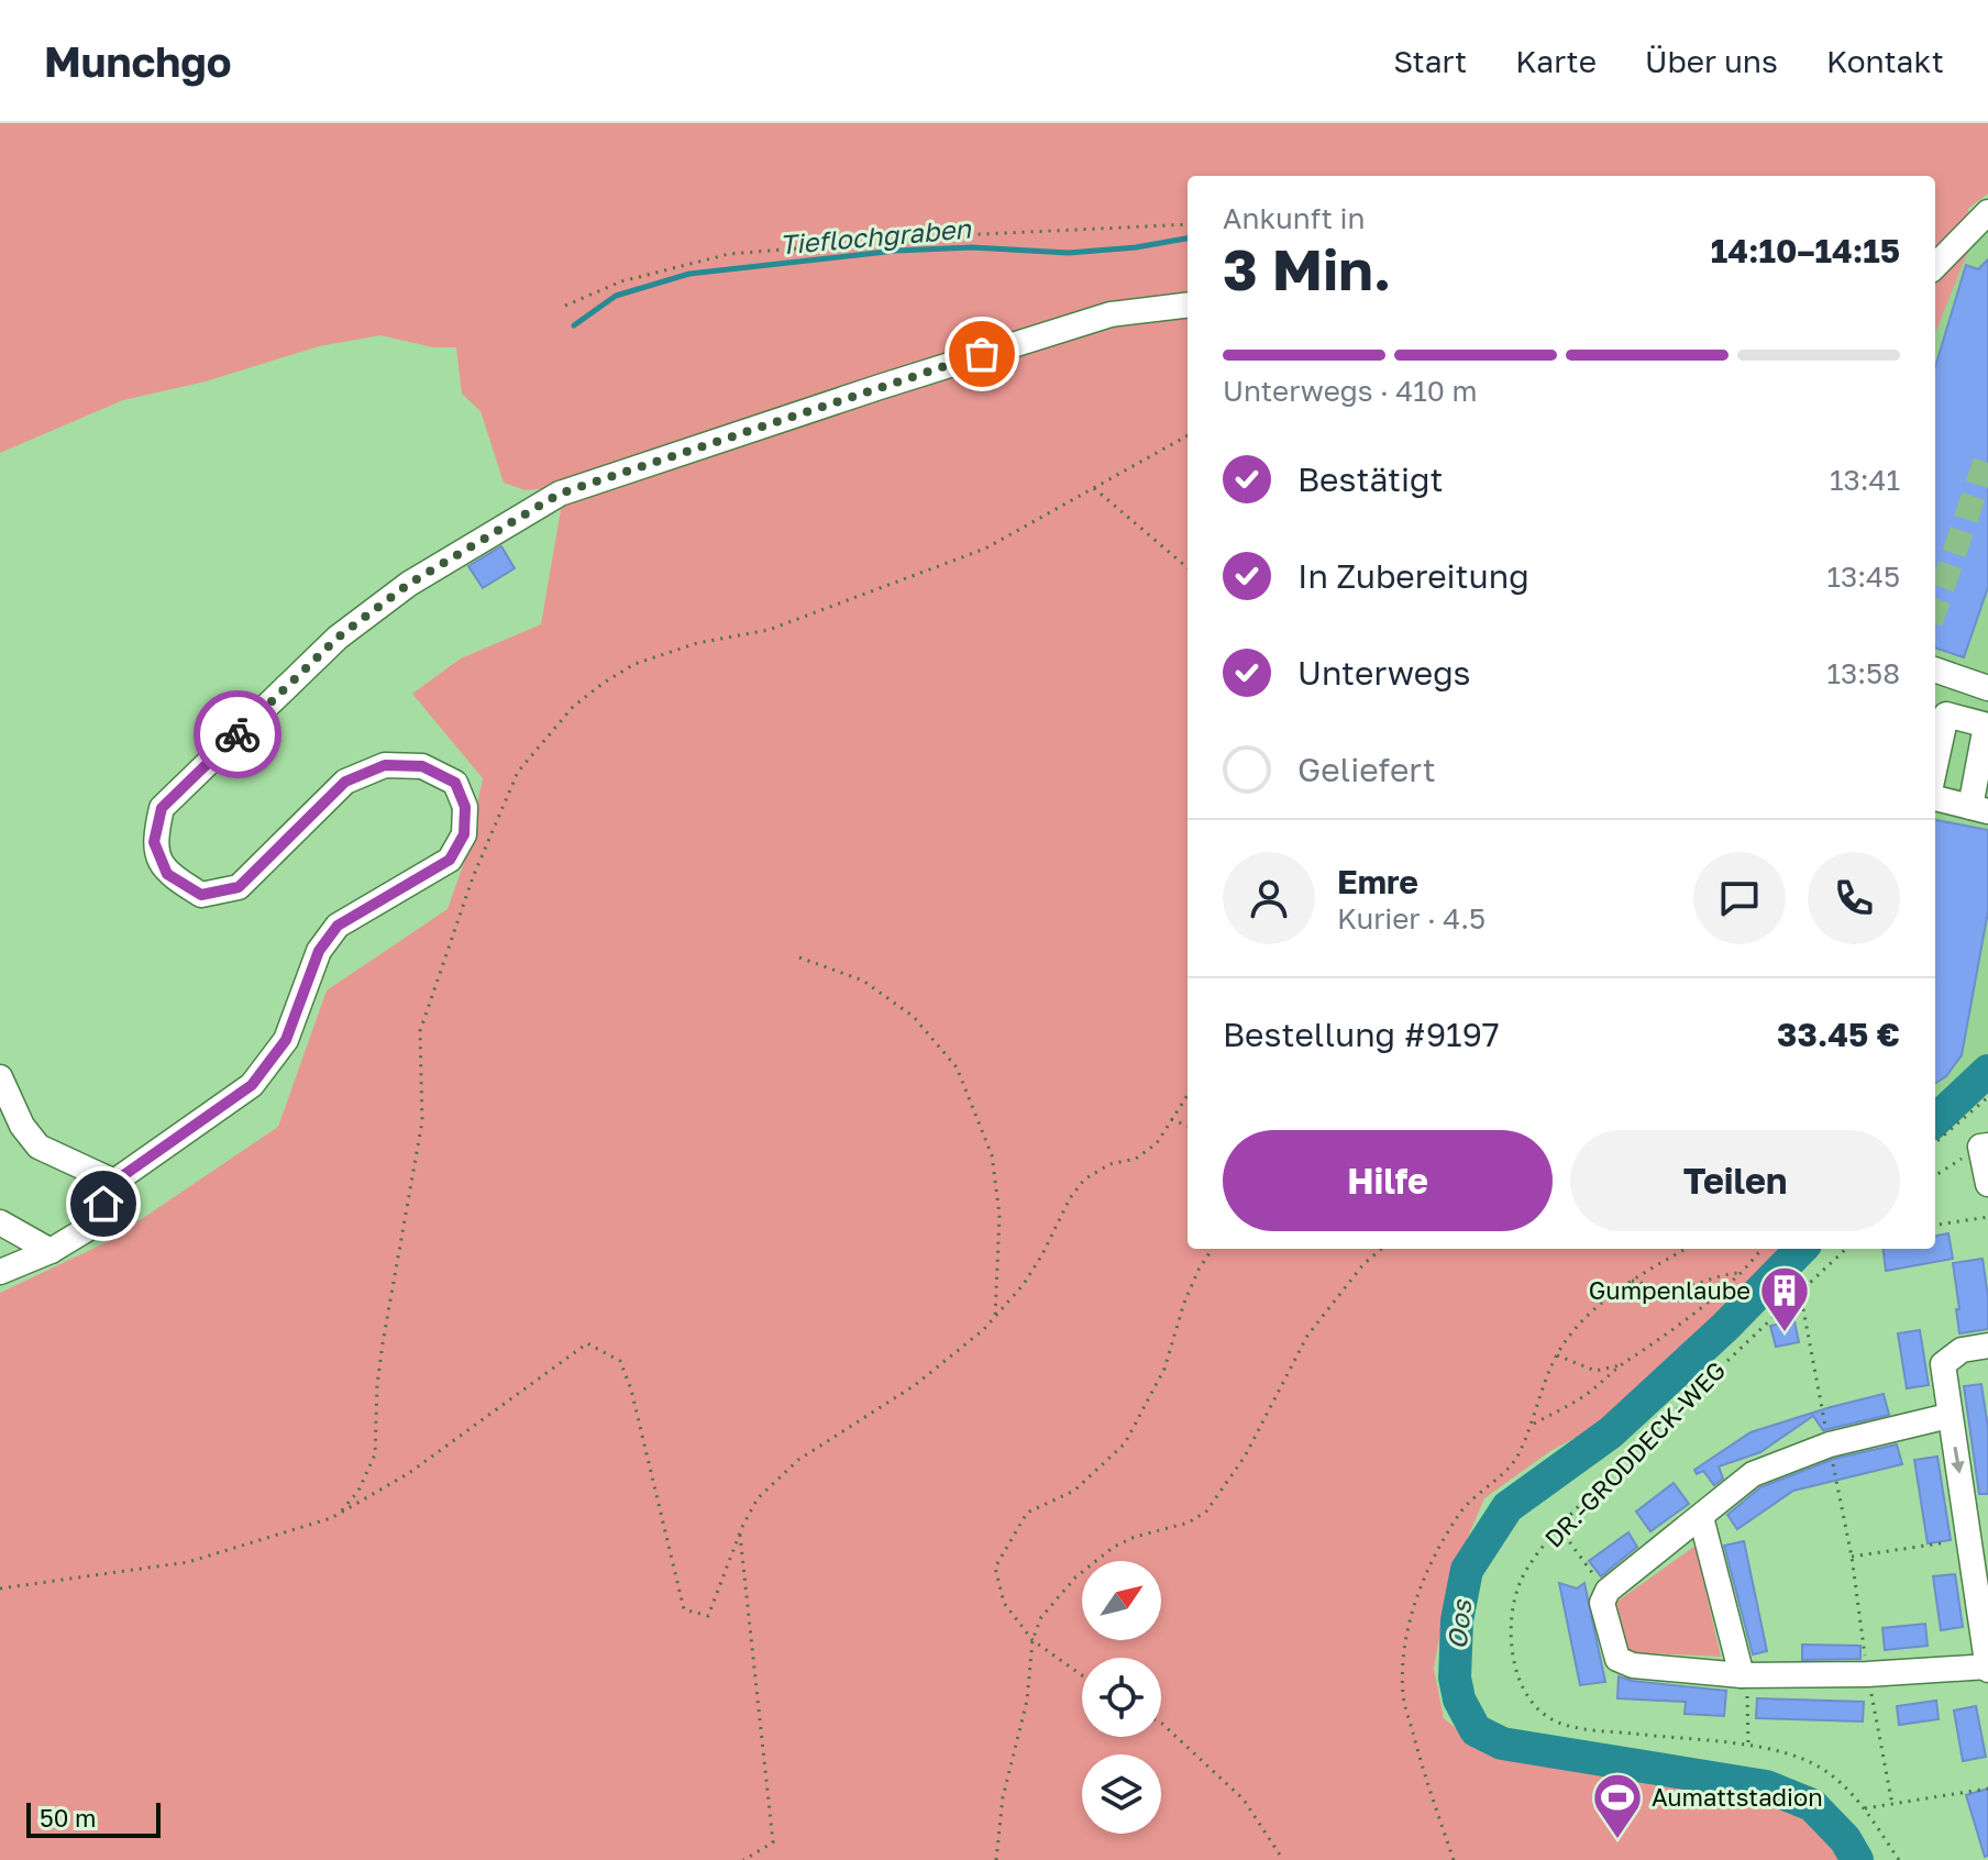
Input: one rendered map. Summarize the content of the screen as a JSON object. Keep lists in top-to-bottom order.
{
  "streets": {
    "path": ["DR.-GRODDECK-WEG"]
  },
  "water": ["Tieflochgraben", "Oos"],
  "places": {
    "building": ["Gumpenlaube"],
    "sports": ["Aumattstadion"]
  },
  "scale_bar": "50 m",
  "north": "top right",
  "page": {
    "header": "Munchgo",
    "nav": [
      "Start",
      "Karte",
      "Über uns",
      "Kontakt"
    ],
    "heading": ["3 Min.", "Ankunft in", "14:10–14:15"],
    "panel": [
      "Emre",
      "Kurier · 4.5",
      "Bestellung #9197",
      "33.45 €"
    ],
    "bar": "Unterwegs · 410 m",
    "list": [
      ["Bestätigt", "13:41"],
      ["In Zubereitung", "13:45"],
      ["Unterwegs", "13:58"],
      "Geliefert"
    ],
    "buttons": ["Hilfe", "Teilen"],
    "scale": "50 m"
  }
}
